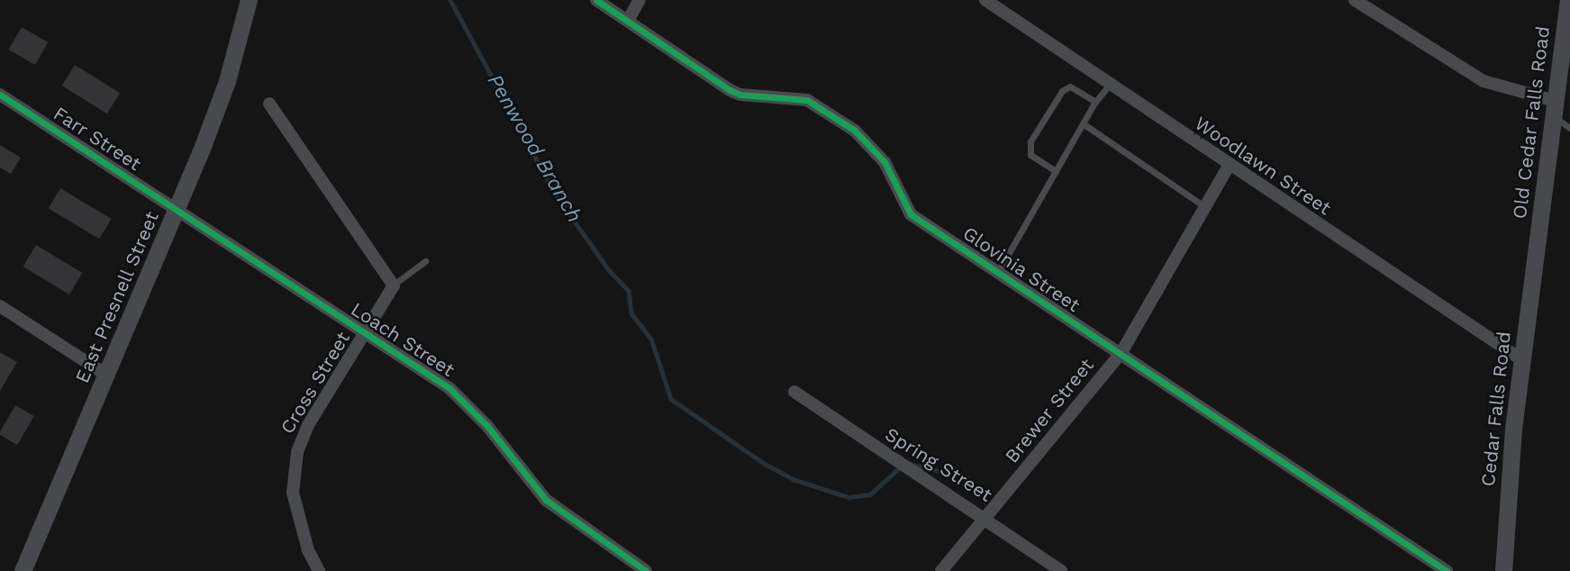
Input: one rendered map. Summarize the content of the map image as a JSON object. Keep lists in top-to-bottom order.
{
  "streets": {
    "main road": ["Old Cedar Falls Road", "East Presnell Street", "Cedar Falls Road"],
    "street": [
      "Farr Street",
      "Woodlawn Street",
      "Glovinia Street",
      "Loach Street",
      "Cross Street",
      "Brewer Street",
      "Spring Street"
    ]
  },
  "crossings": [
    ["Old Cedar Falls Road", "Cedar Falls Road"],
    ["Farr Street", "East Presnell Street"],
    ["Farr Street", "Loach Street"],
    ["Woodlawn Street", "Cedar Falls Road"],
    ["Woodlawn Street", "Brewer Street"],
    ["Glovinia Street", "Brewer Street"],
    ["East Presnell Street", "Loach Street"],
    ["Loach Street", "Cross Street"],
    ["Brewer Street", "Spring Street"]
  ],
  "water": ["Penwood Branch"]
}
